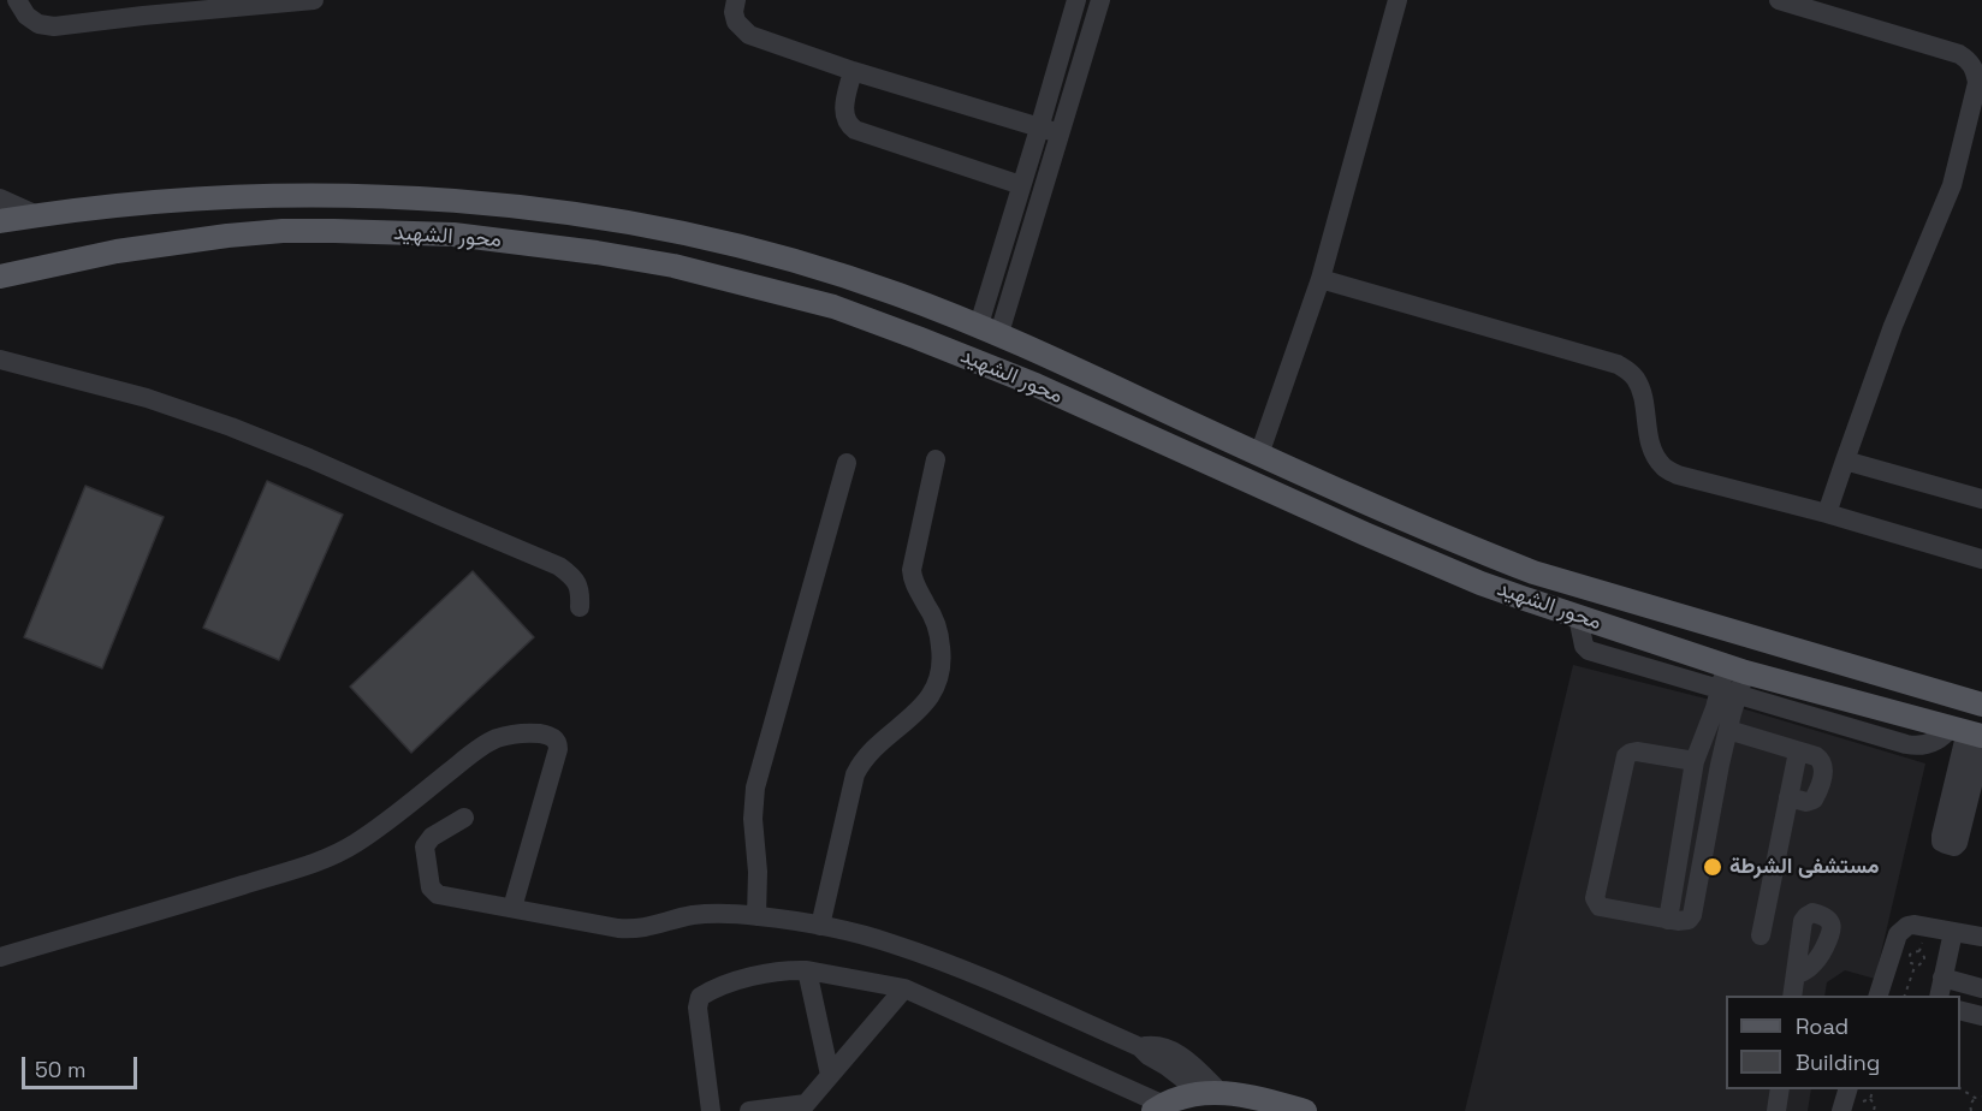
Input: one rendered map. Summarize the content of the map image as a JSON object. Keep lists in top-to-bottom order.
{
  "streets": {
    "main road": ["محور الشهيد"]
  },
  "places": ["مستشفى الشرطة"],
  "legend": ["Road", "Building"],
  "scale_bar": "50 m"
}
